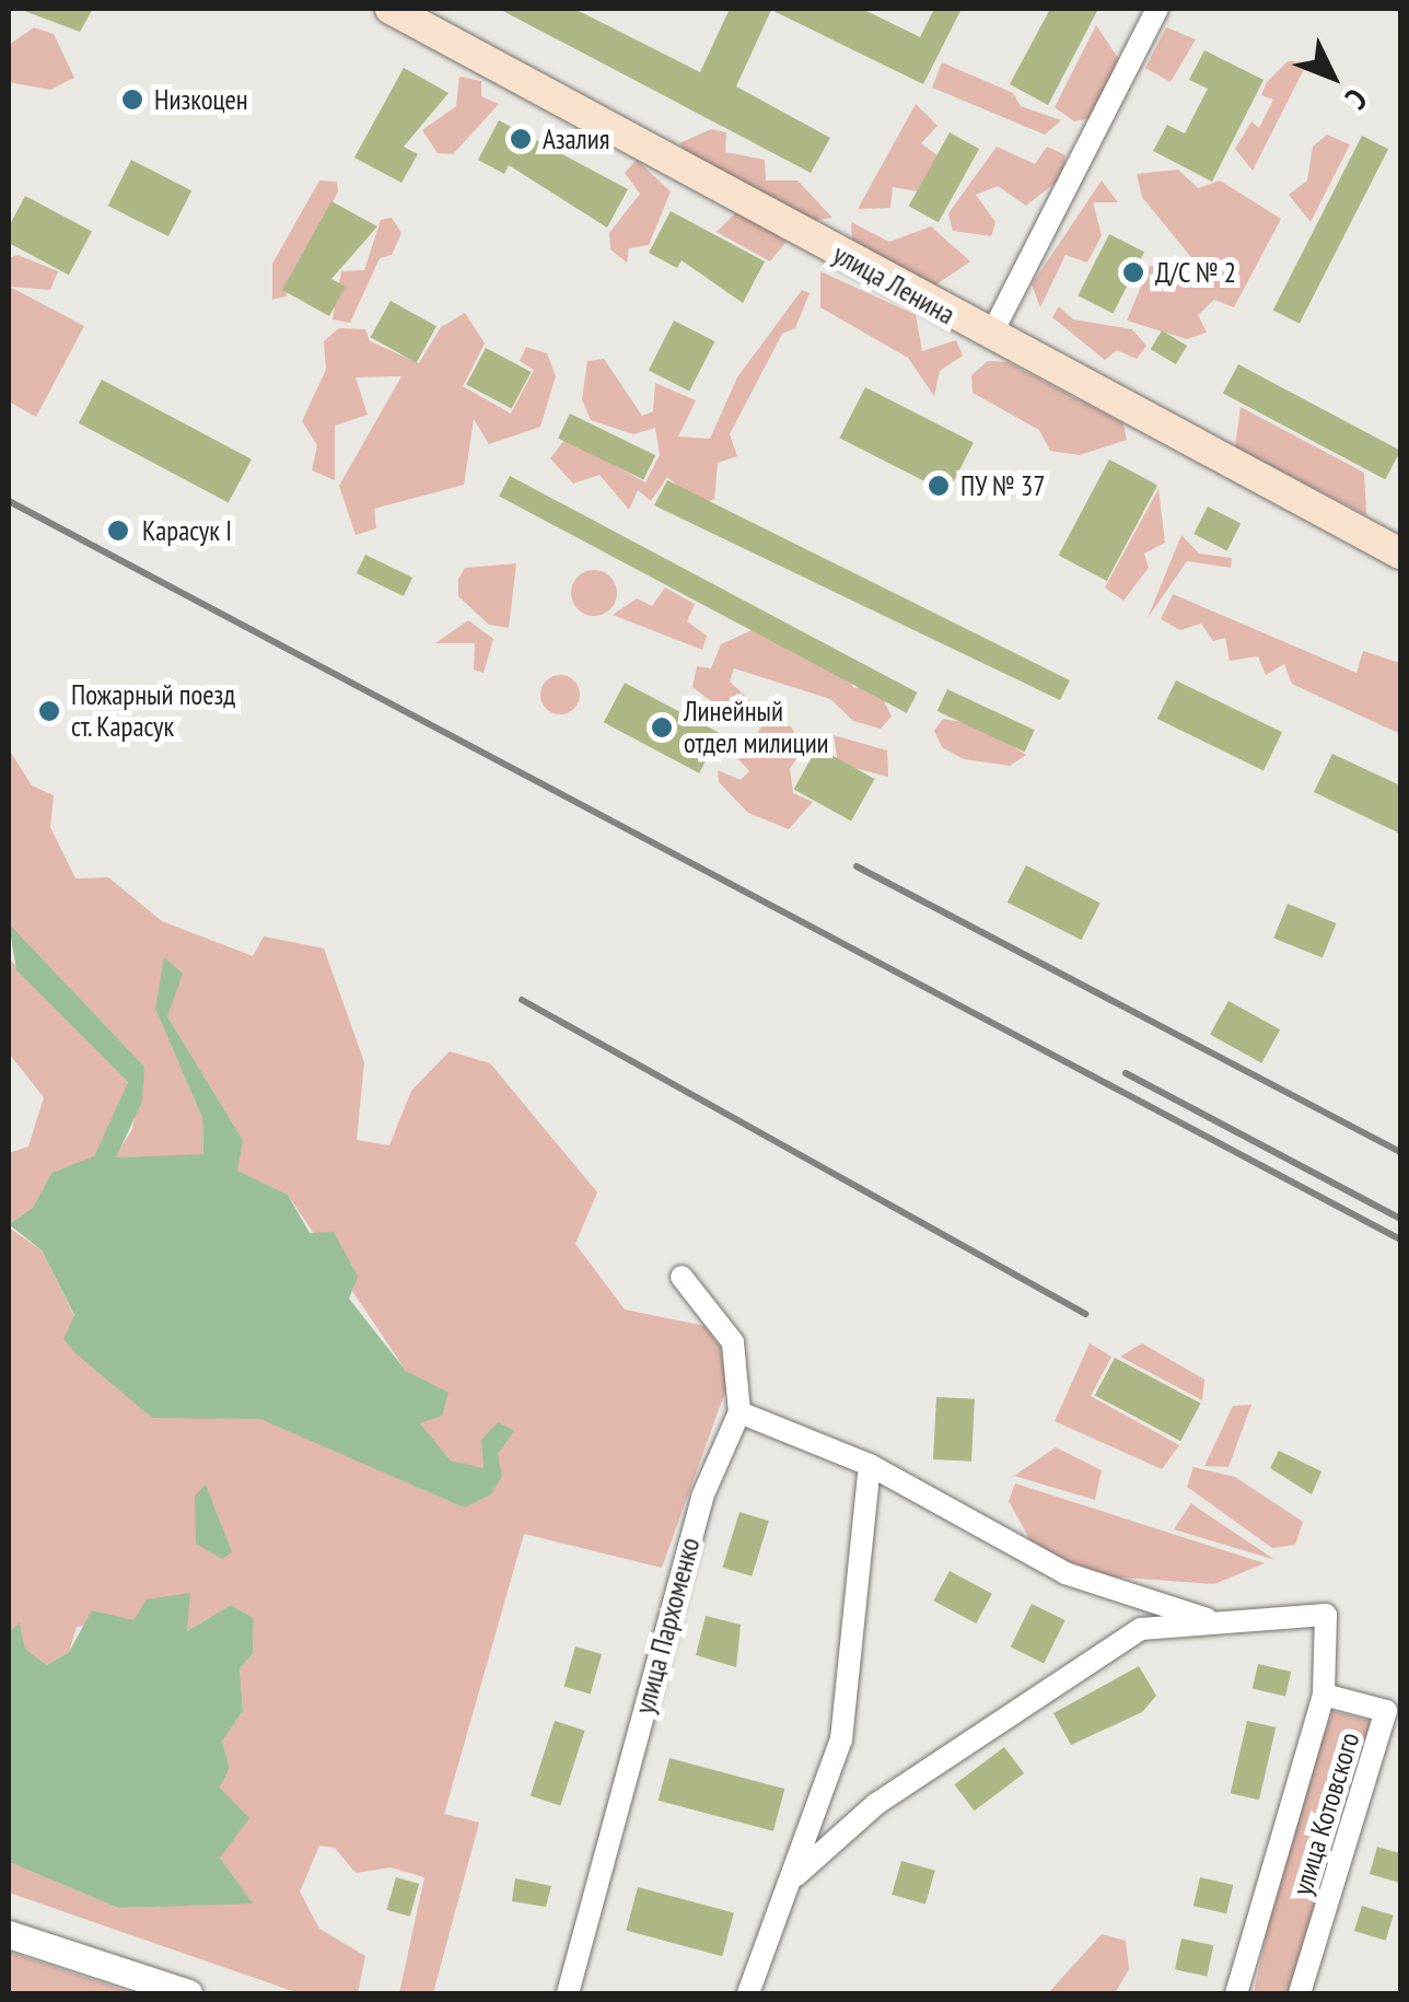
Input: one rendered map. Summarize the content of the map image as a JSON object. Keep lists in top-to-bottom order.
{
  "streets": {
    "main road": ["улица Ленина"],
    "street": ["улица Пархоменко", "улица Котовского"]
  },
  "places": [
    "Низкоцен",
    "Азалия",
    "Д/С № 2",
    "ПУ № 37",
    "Карасук I",
    "Пожарный поезд ст. Карасук",
    "Линейный отдел милиции"
  ],
  "north": "bottom right"
}
